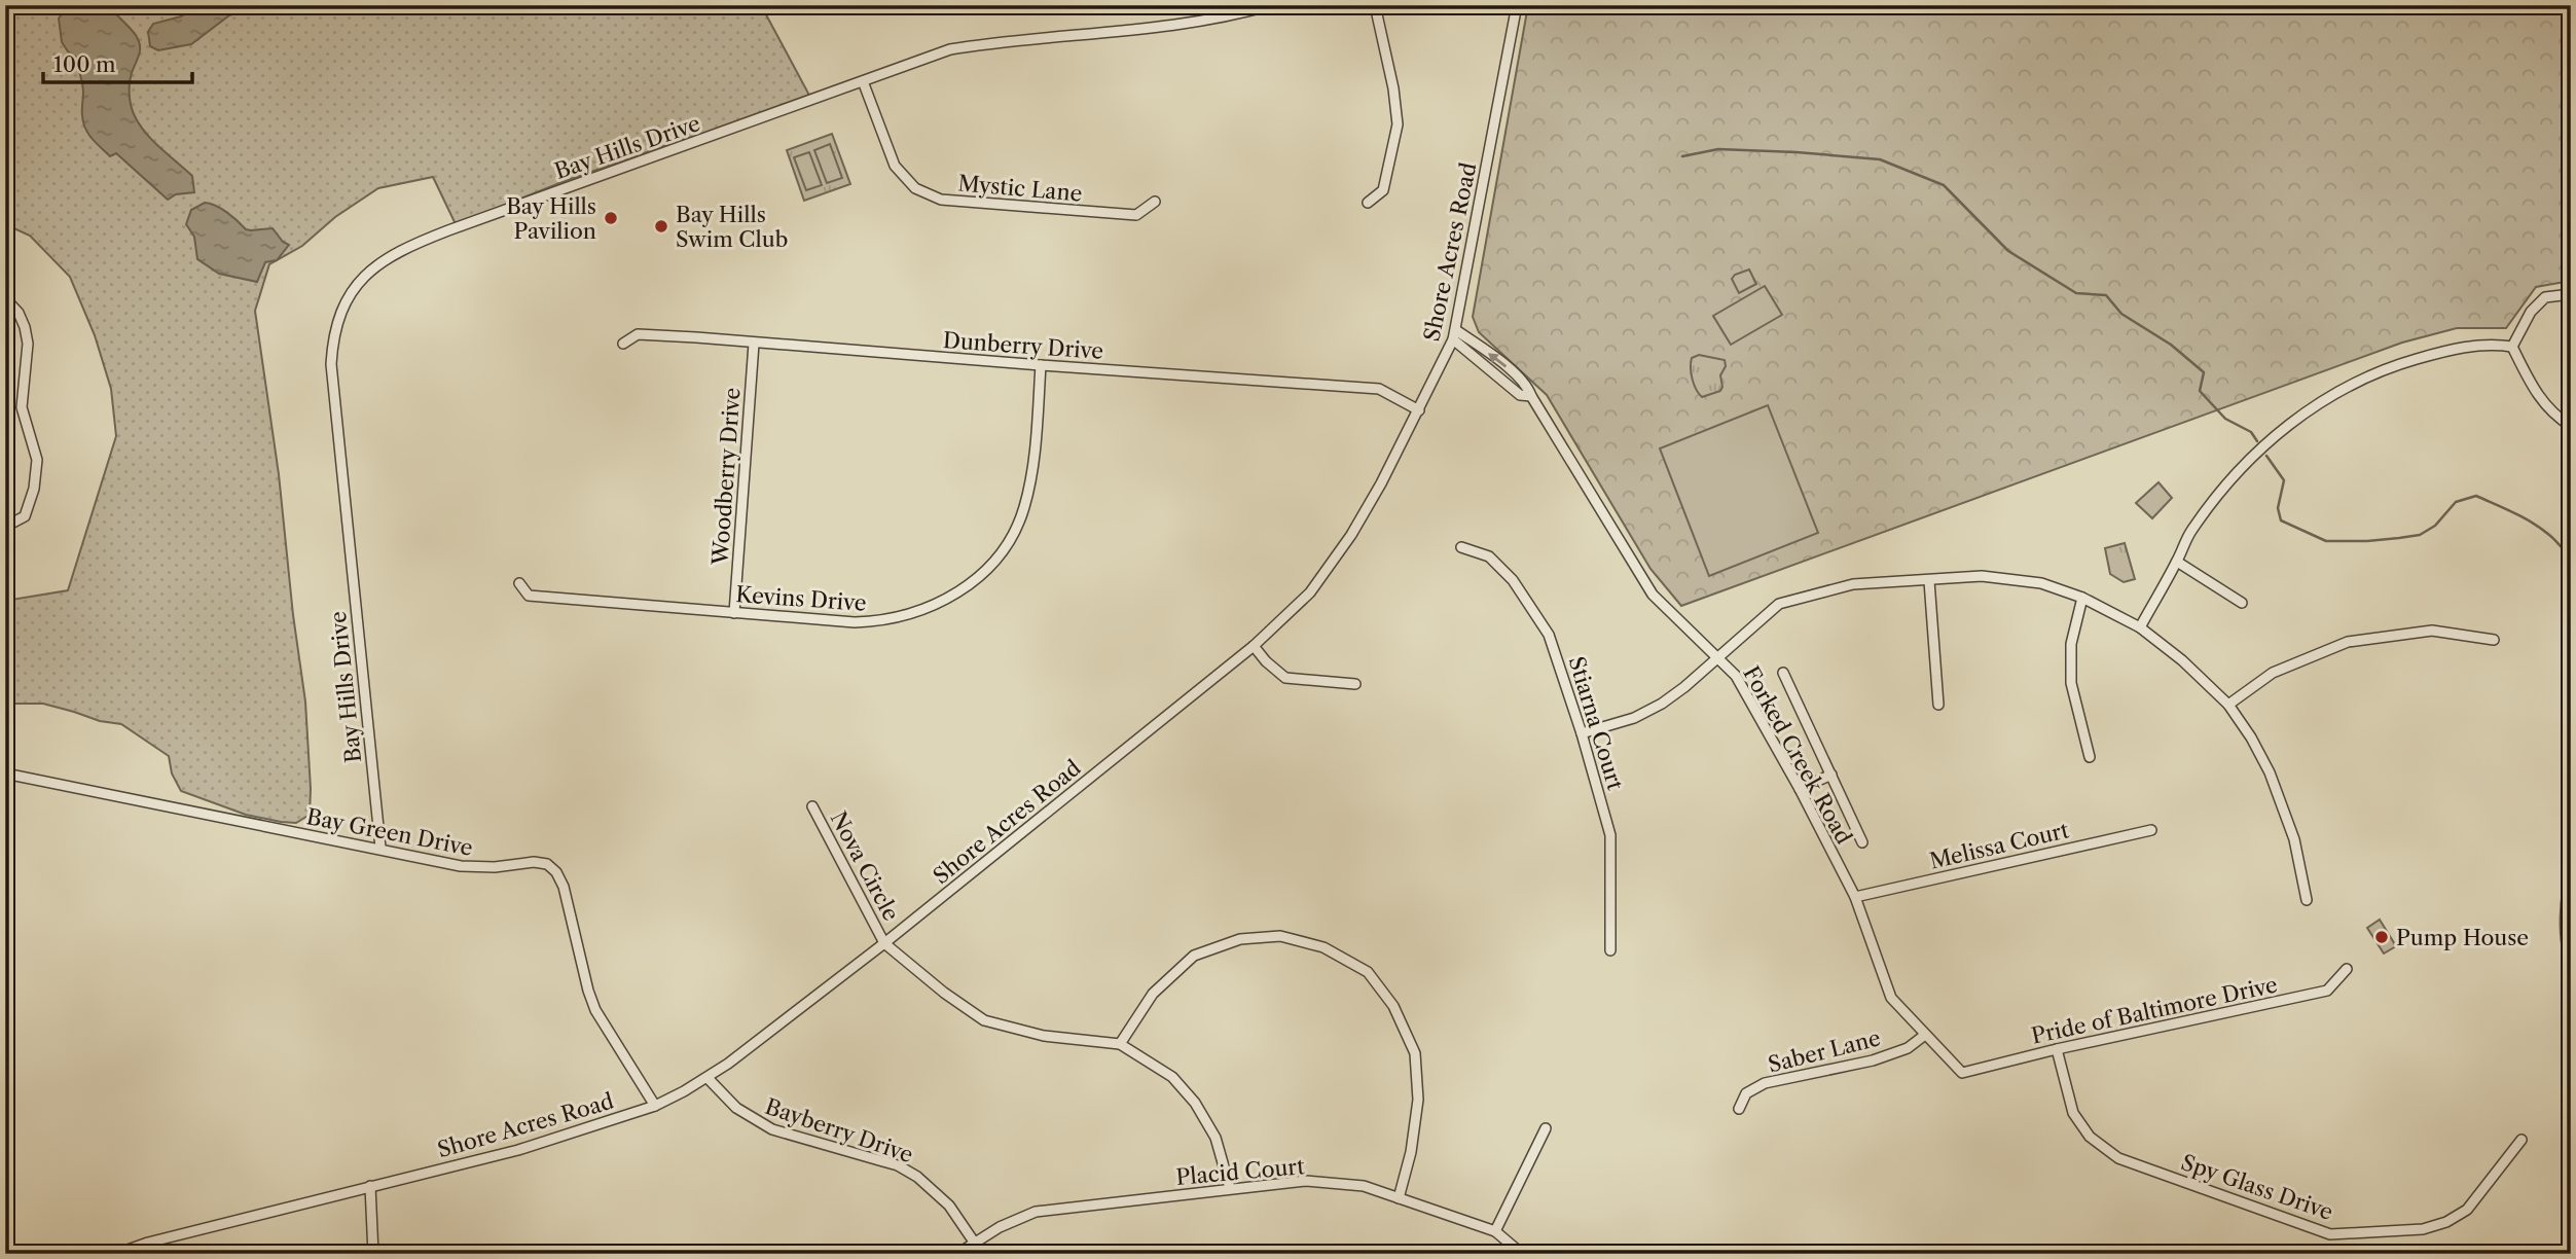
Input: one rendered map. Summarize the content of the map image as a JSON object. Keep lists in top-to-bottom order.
{
  "streets": {
    "street": [
      "Bay Hills Drive",
      "Mystic Lane",
      "Shore Acres Road",
      "Dunberry Drive",
      "Woodberry Drive",
      "Kevins Drive",
      "Stiarna Court",
      "Forked Creek Road",
      "Bay Green Drive",
      "Melissa Court",
      "Nova Circle",
      "Pride of Baltimore Drive",
      "Saber Lane",
      "Bayberry Drive",
      "Placid Court",
      "Spy Glass Drive"
    ]
  },
  "crossings": [
    ["Bay Hills Drive", "Mystic Lane"],
    ["Bay Hills Drive", "Bay Green Drive"],
    ["Shore Acres Road", "Dunberry Drive"],
    ["Shore Acres Road", "Forked Creek Road"],
    ["Shore Acres Road", "Bay Green Drive"],
    ["Shore Acres Road", "Nova Circle"],
    ["Shore Acres Road", "Bayberry Drive"],
    ["Dunberry Drive", "Woodberry Drive"],
    ["Dunberry Drive", "Kevins Drive"],
    ["Woodberry Drive", "Kevins Drive"],
    ["Forked Creek Road", "Melissa Court"],
    ["Forked Creek Road", "Pride of Baltimore Drive"],
    ["Forked Creek Road", "Saber Lane"],
    ["Pride of Baltimore Drive", "Spy Glass Drive"],
    ["Bayberry Drive", "Placid Court"]
  ],
  "places": ["Bay Hills Pavilion", "Bay Hills Swim Club", "Pump House"],
  "scale_bar": "100 m"
}
